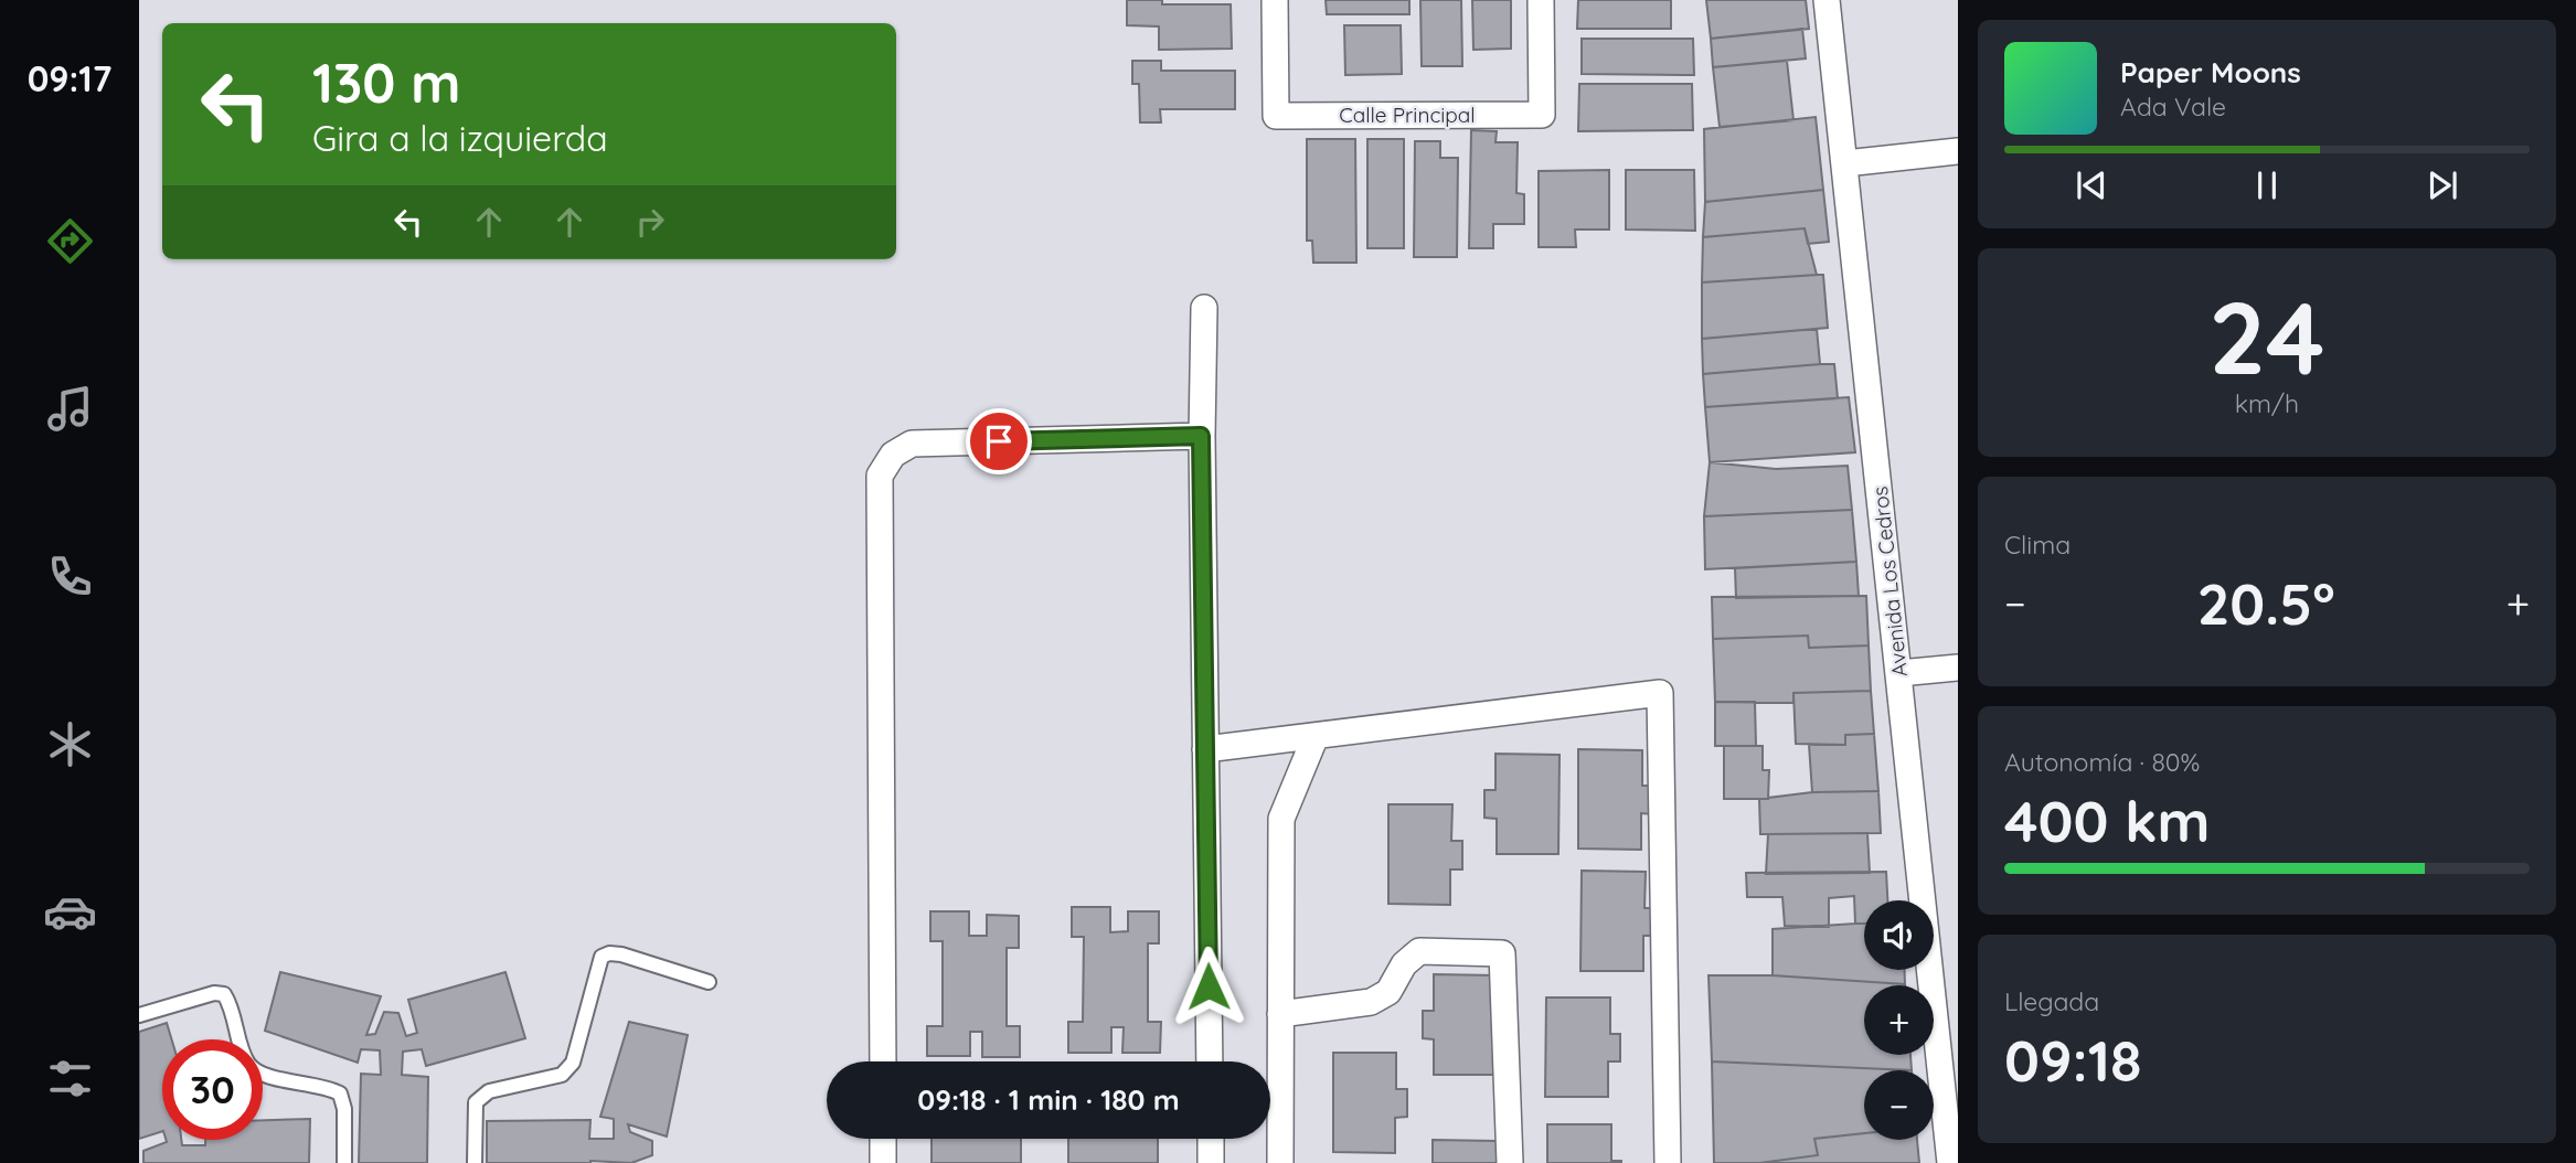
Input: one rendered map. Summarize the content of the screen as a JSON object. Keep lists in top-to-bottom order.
{
  "streets": {
    "street": ["Calle Principal", "Avenida Los Cedros"]
  },
  "page": {
    "tabs": "09:17",
    "turn": ["130 m", "Gira a la izquierda"],
    "song": ["Paper Moons", "Ada Vale"],
    "tile": [
      ["24", "km/h"],
      "Clima",
      ["Autonomía · 80%", "400 km"],
      ["Llegada", "09:18"]
    ],
    "heat": ["−", "20.5°", "+"],
    "map_buttons": ["+", "−"],
    "limit": "30",
    "trip": "09:18 · 1 min · 180 m"
  }
}
